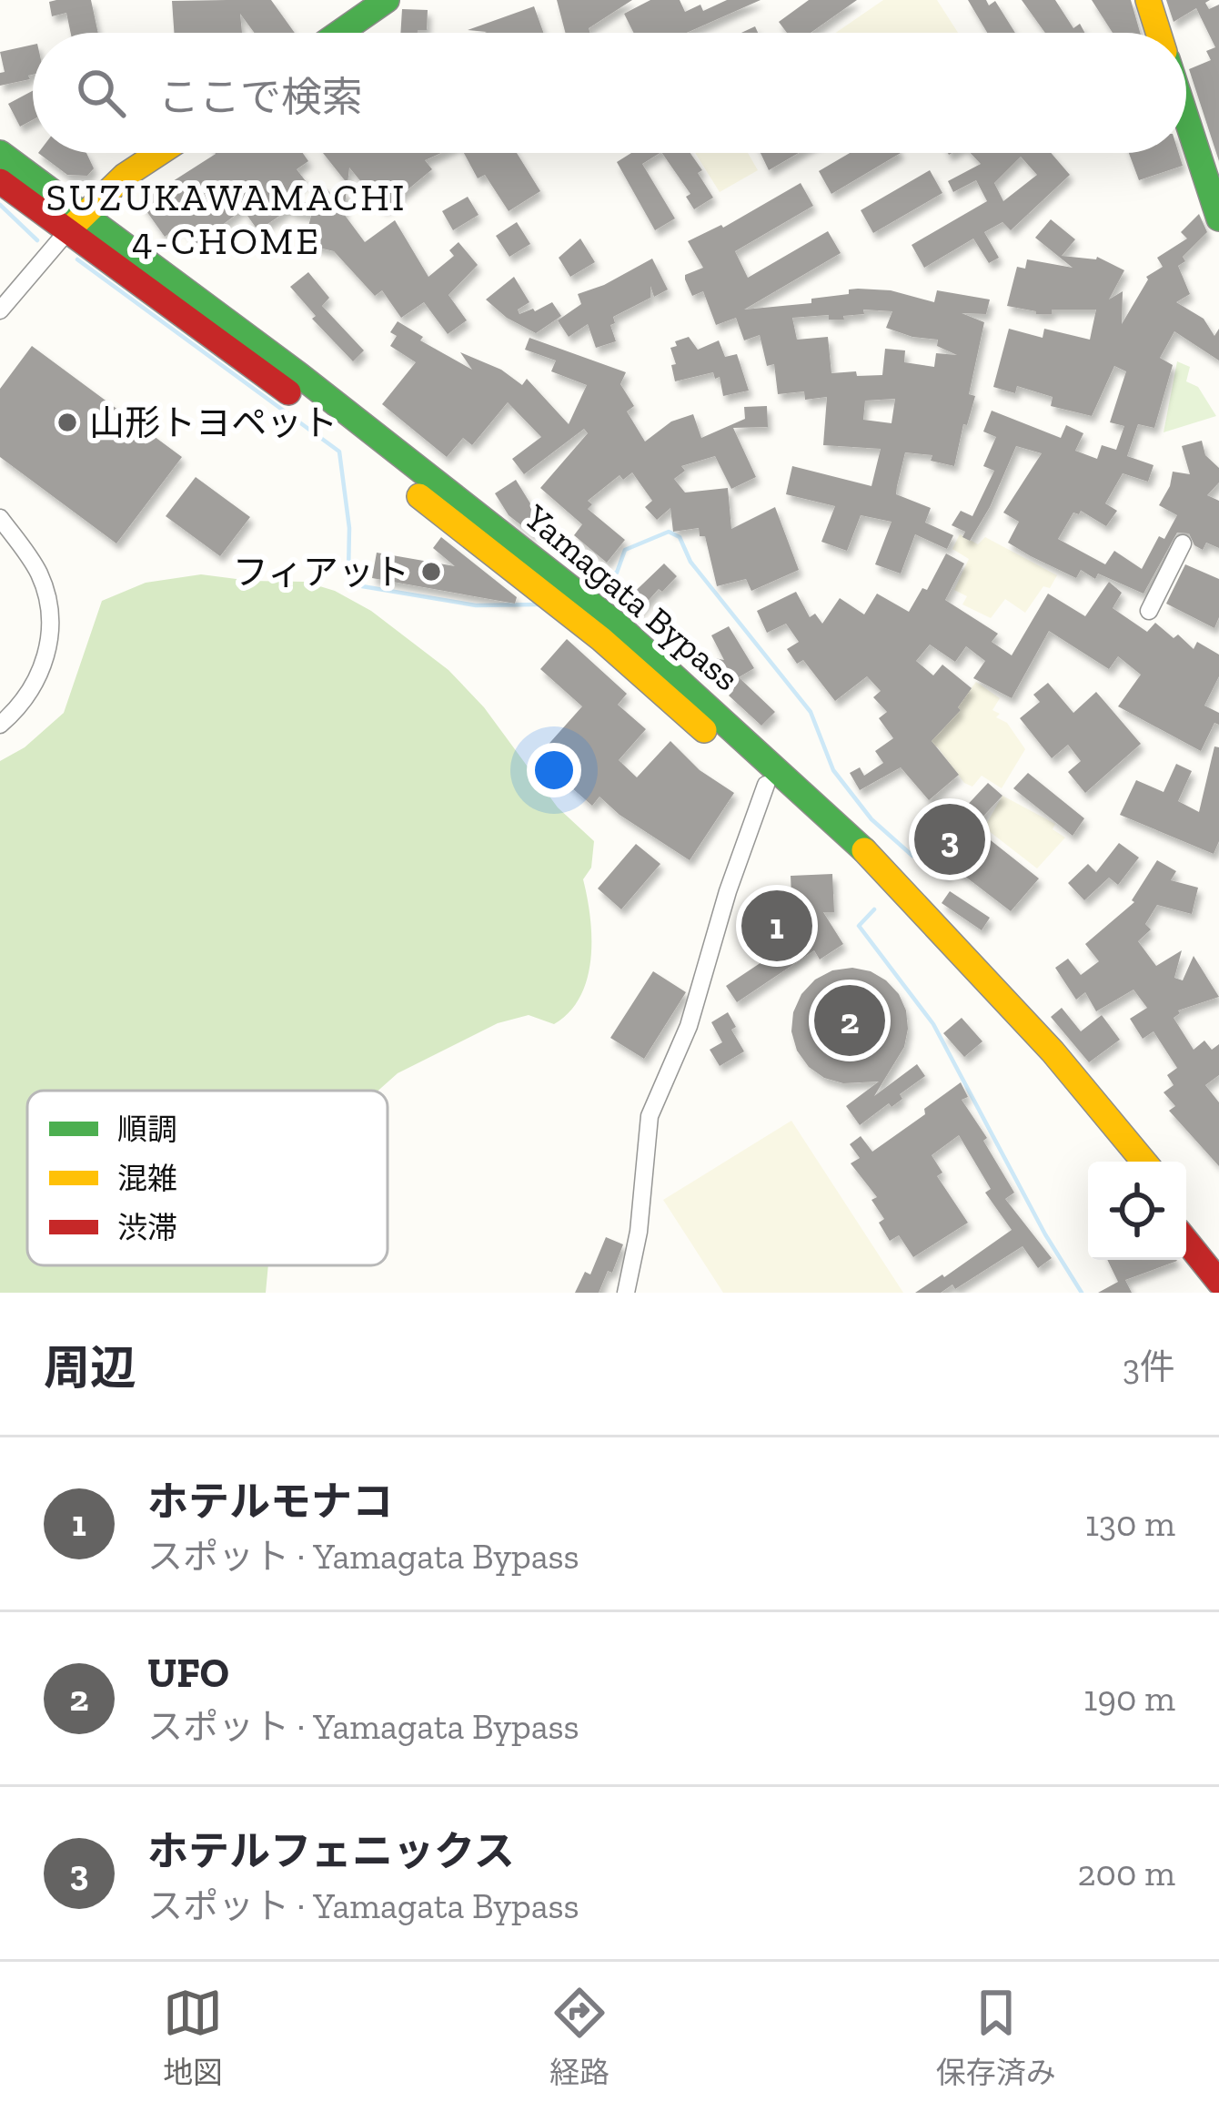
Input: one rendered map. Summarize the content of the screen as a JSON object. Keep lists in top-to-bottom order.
{
  "streets": {
    "main road": ["Yamagata Bypass"]
  },
  "districts": ["SUZUKAWAMACHI 4-CHOME"],
  "places": ["山形トヨペット", "フィアット"],
  "legend": ["順調", "混雑", "渋滞"],
  "page": {
    "search": "ここで検索",
    "pins": ["3", "1", "2"],
    "heading": ["周辺", "3件"],
    "list": [
      {
        "mark": "1",
        "name": "ホテルモナコ",
        "note": "スポット · Yamagata Bypass",
        "value": "130 m"
      },
      {
        "mark": "2",
        "name": "UFO",
        "note": "スポット · Yamagata Bypass",
        "value": "190 m"
      },
      {
        "mark": "3",
        "name": "ホテルフェニックス",
        "note": "スポット · Yamagata Bypass",
        "value": "200 m"
      }
    ],
    "nav": ["地図", "経路", "保存済み"]
  }
}
